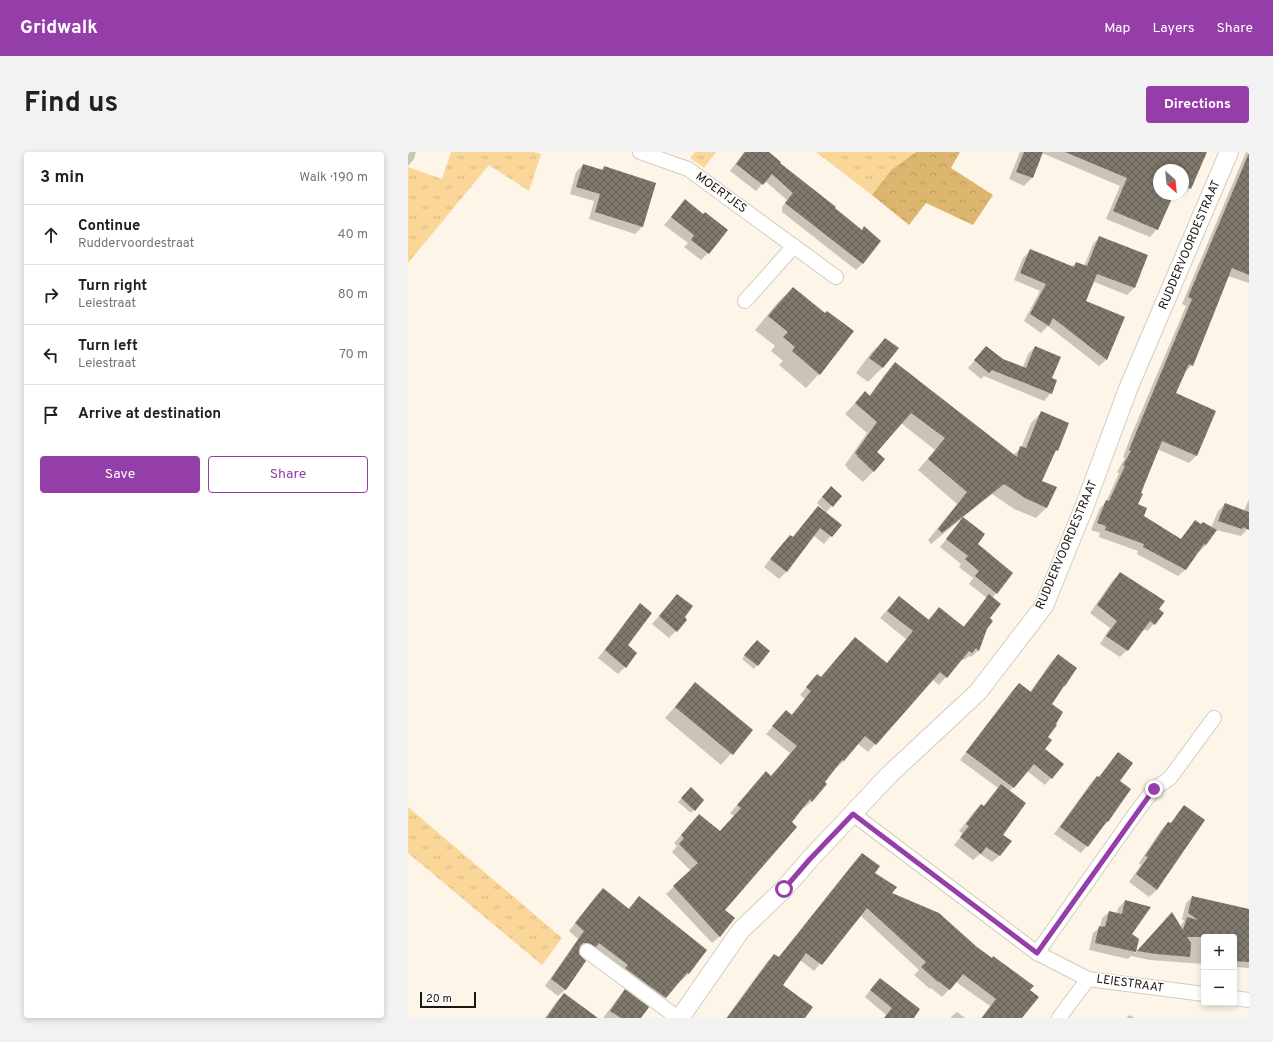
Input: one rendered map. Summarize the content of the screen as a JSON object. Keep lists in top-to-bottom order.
{
  "streets": {
    "street": ["MOERTJES", "RUDDERVOORDESTRAAT", "LEIESTRAAT"]
  },
  "crossings": [
    ["RUDDERVOORDESTRAAT", "LEIESTRAAT"]
  ],
  "scale_bar": "20 m",
  "north": "bottom right",
  "page": {
    "header": "Gridwalk",
    "nav": ["Map", "Layers", "Share"],
    "title": "Find us",
    "buttons": [
      "Directions",
      ["Save", "Share"]
    ],
    "heading": ["3 min", "Walk · 190 m"],
    "list": [
      ["Continue", "Ruddervoordestraat", "40 m"],
      ["Turn right", "Leiestraat", "80 m"],
      ["Turn left", "Leiestraat", "70 m"],
      "Arrive at destination"
    ],
    "map_buttons": ["+", "−"],
    "scale": "20 m"
  }
}
